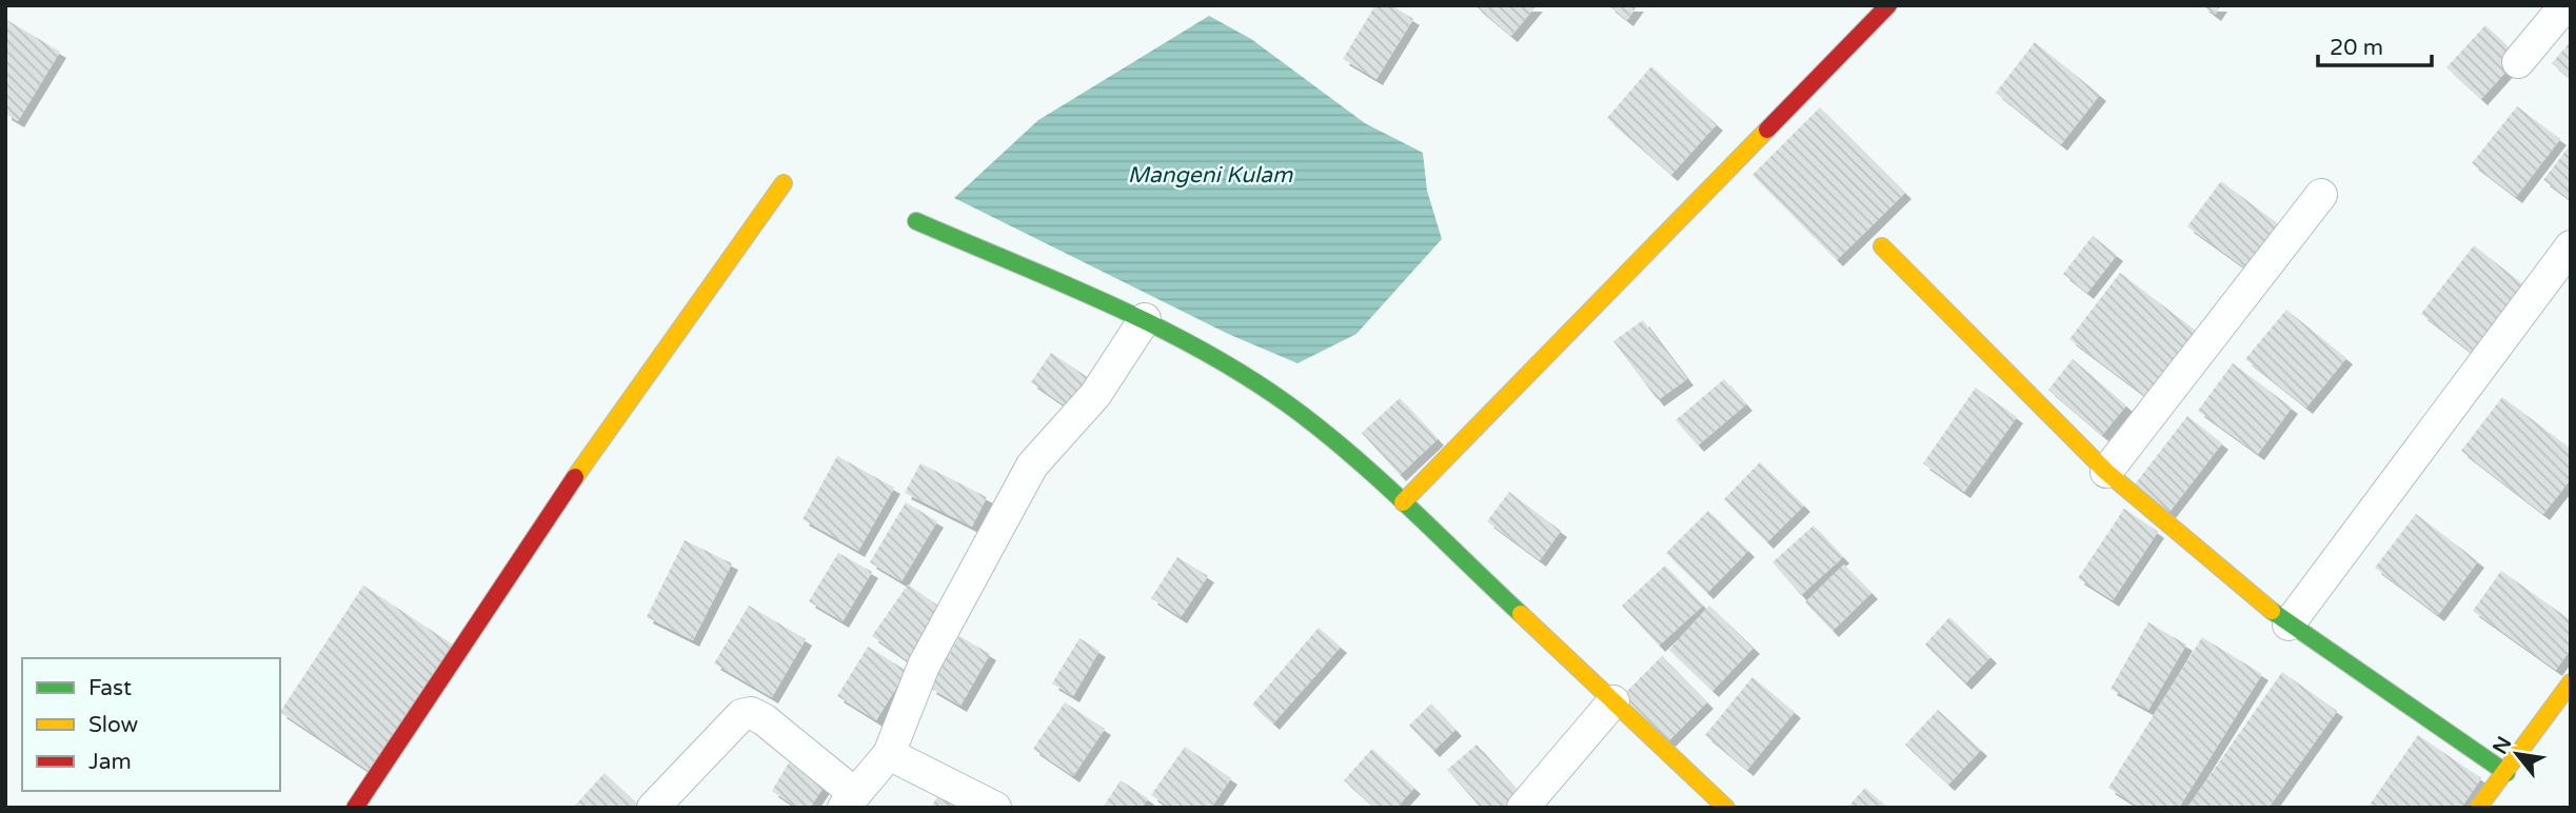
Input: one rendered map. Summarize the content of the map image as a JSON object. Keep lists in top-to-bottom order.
{
  "water": ["Mangeni Kulam"],
  "legend": ["Fast", "Slow", "Jam"],
  "scale_bar": "20 m",
  "north": "top left"
}
